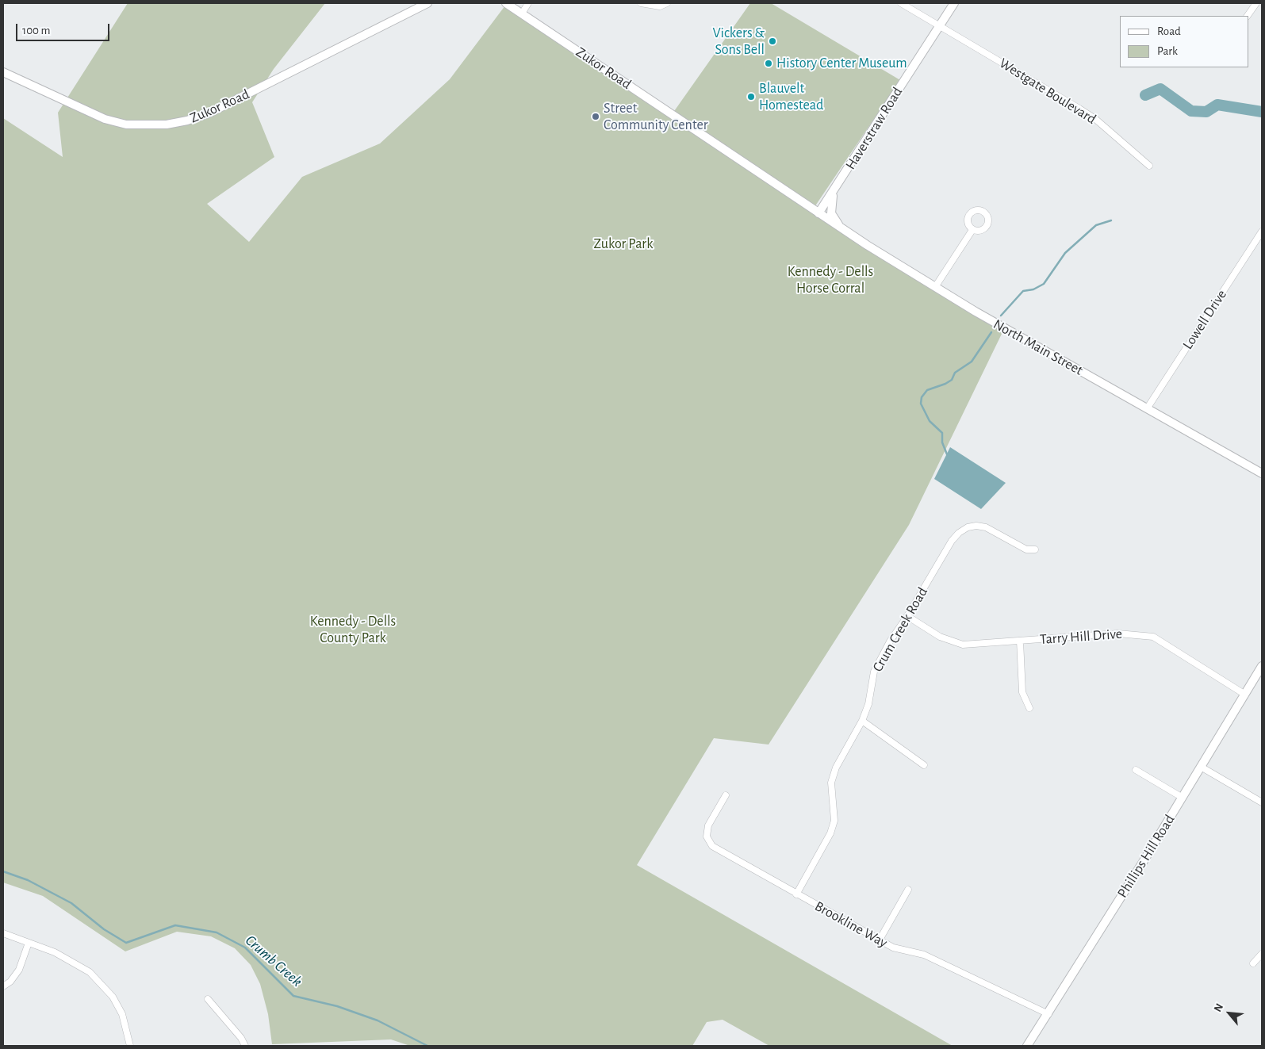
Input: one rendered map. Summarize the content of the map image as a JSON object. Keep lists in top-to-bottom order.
{
  "streets": {
    "street": [
      "Zukor Road",
      "Westgate Boulevard",
      "Haverstraw Road",
      "Lowell Drive",
      "North Main Street",
      "Crum Creek Road",
      "Tarry Hill Drive",
      "Phillips Hill Road",
      "Brookline Way"
    ]
  },
  "crossings": [
    ["Zukor Road", "Haverstraw Road"],
    ["Zukor Road", "North Main Street"],
    ["Westgate Boulevard", "Haverstraw Road"],
    ["Haverstraw Road", "North Main Street"],
    ["Lowell Drive", "North Main Street"],
    ["Crum Creek Road", "Tarry Hill Drive"],
    ["Crum Creek Road", "Brookline Way"],
    ["Tarry Hill Drive", "Phillips Hill Road"],
    ["Phillips Hill Road", "Brookline Way"]
  ],
  "water": ["Crumb Creek"],
  "parks": ["Zukor Park", "Kennedy - Dells Horse Corral", "Kennedy - Dells County Park"],
  "places": [
    "Vickers & Sons Bell",
    "History Center Museum",
    "Blauvelt Homestead",
    "Street Community Center"
  ],
  "legend": ["Road", "Park"],
  "scale_bar": "100 m",
  "north": "top left"
}
